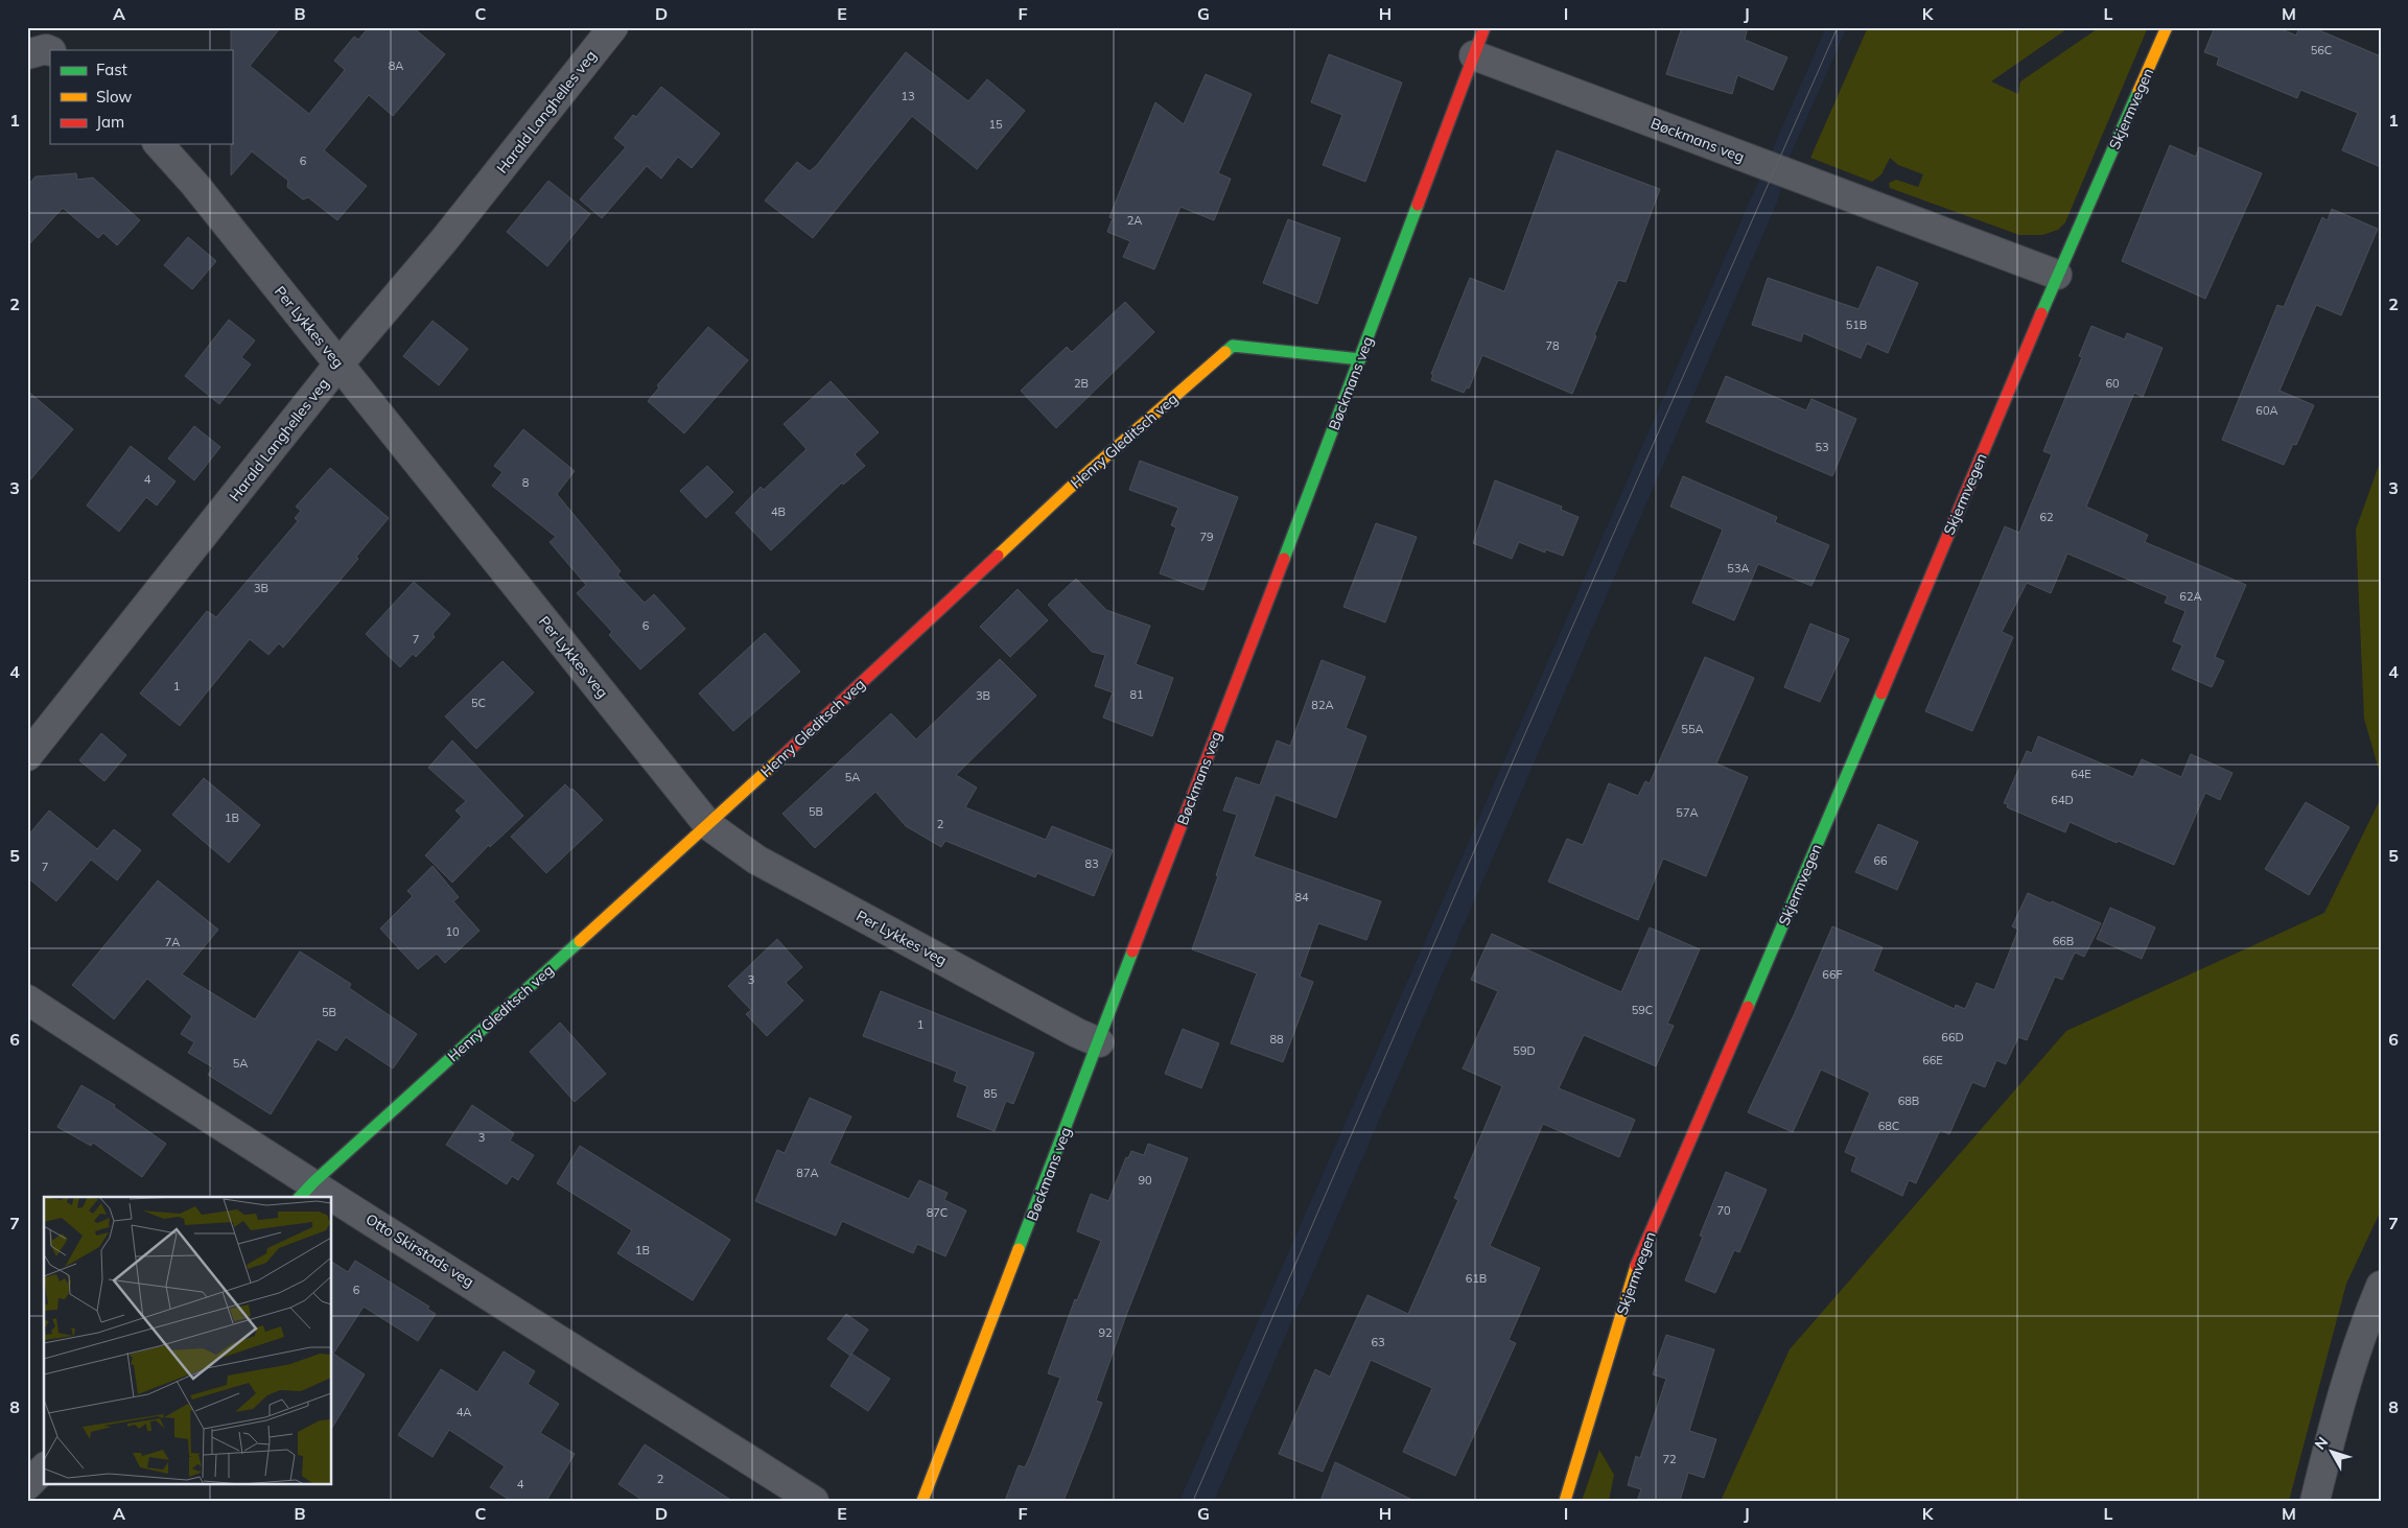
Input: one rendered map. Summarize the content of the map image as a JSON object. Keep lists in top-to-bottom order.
{
  "streets": {
    "street": [
      "Skjermvegen",
      "Harald Langhelles veg",
      "Bøckmans veg",
      "Per Lykkes veg",
      "Henry Gleditsch veg",
      "Otto Skirstads veg"
    ]
  },
  "crossings": [
    ["Skjermvegen", "Bøckmans veg"],
    ["Harald Langhelles veg", "Per Lykkes veg"],
    ["Bøckmans veg", "Per Lykkes veg"],
    ["Bøckmans veg", "Henry Gleditsch veg"],
    ["Per Lykkes veg", "Henry Gleditsch veg"],
    ["Henry Gleditsch veg", "Otto Skirstads veg"]
  ],
  "house_numbers": [
    "56C",
    "8A",
    "13",
    "15",
    "6",
    "2A",
    "51B",
    "78",
    "2B",
    "60",
    "60A",
    "53",
    "4",
    "8",
    "4B",
    "62",
    "79",
    "53A",
    "3B",
    "62A",
    "6",
    "7",
    "1",
    "81",
    "3B",
    "5C",
    "82A",
    "55A",
    "64E",
    "5A",
    "64D",
    "5B",
    "57A",
    "1B",
    "2",
    "66",
    "83",
    "7",
    "84",
    "10",
    "66B",
    "7A",
    "66F",
    "3",
    "59C",
    "5B",
    "1",
    "66D",
    "88",
    "59D",
    "66E",
    "5A",
    "85",
    "68B",
    "68C",
    "3",
    "87A",
    "90",
    "70",
    "87C",
    "1B",
    "61B",
    "6",
    "92",
    "63",
    "4A",
    "72",
    "2",
    "4"
  ],
  "legend": ["Fast", "Slow", "Jam"],
  "north": "top left",
  "grid": {
    "columns": [
      "A",
      "B",
      "C",
      "D",
      "E",
      "F",
      "G",
      "H",
      "I",
      "J",
      "K",
      "L",
      "M"
    ],
    "rows": [
      "1",
      "2",
      "3",
      "4",
      "5",
      "6",
      "7",
      "8"
    ]
  }
}
